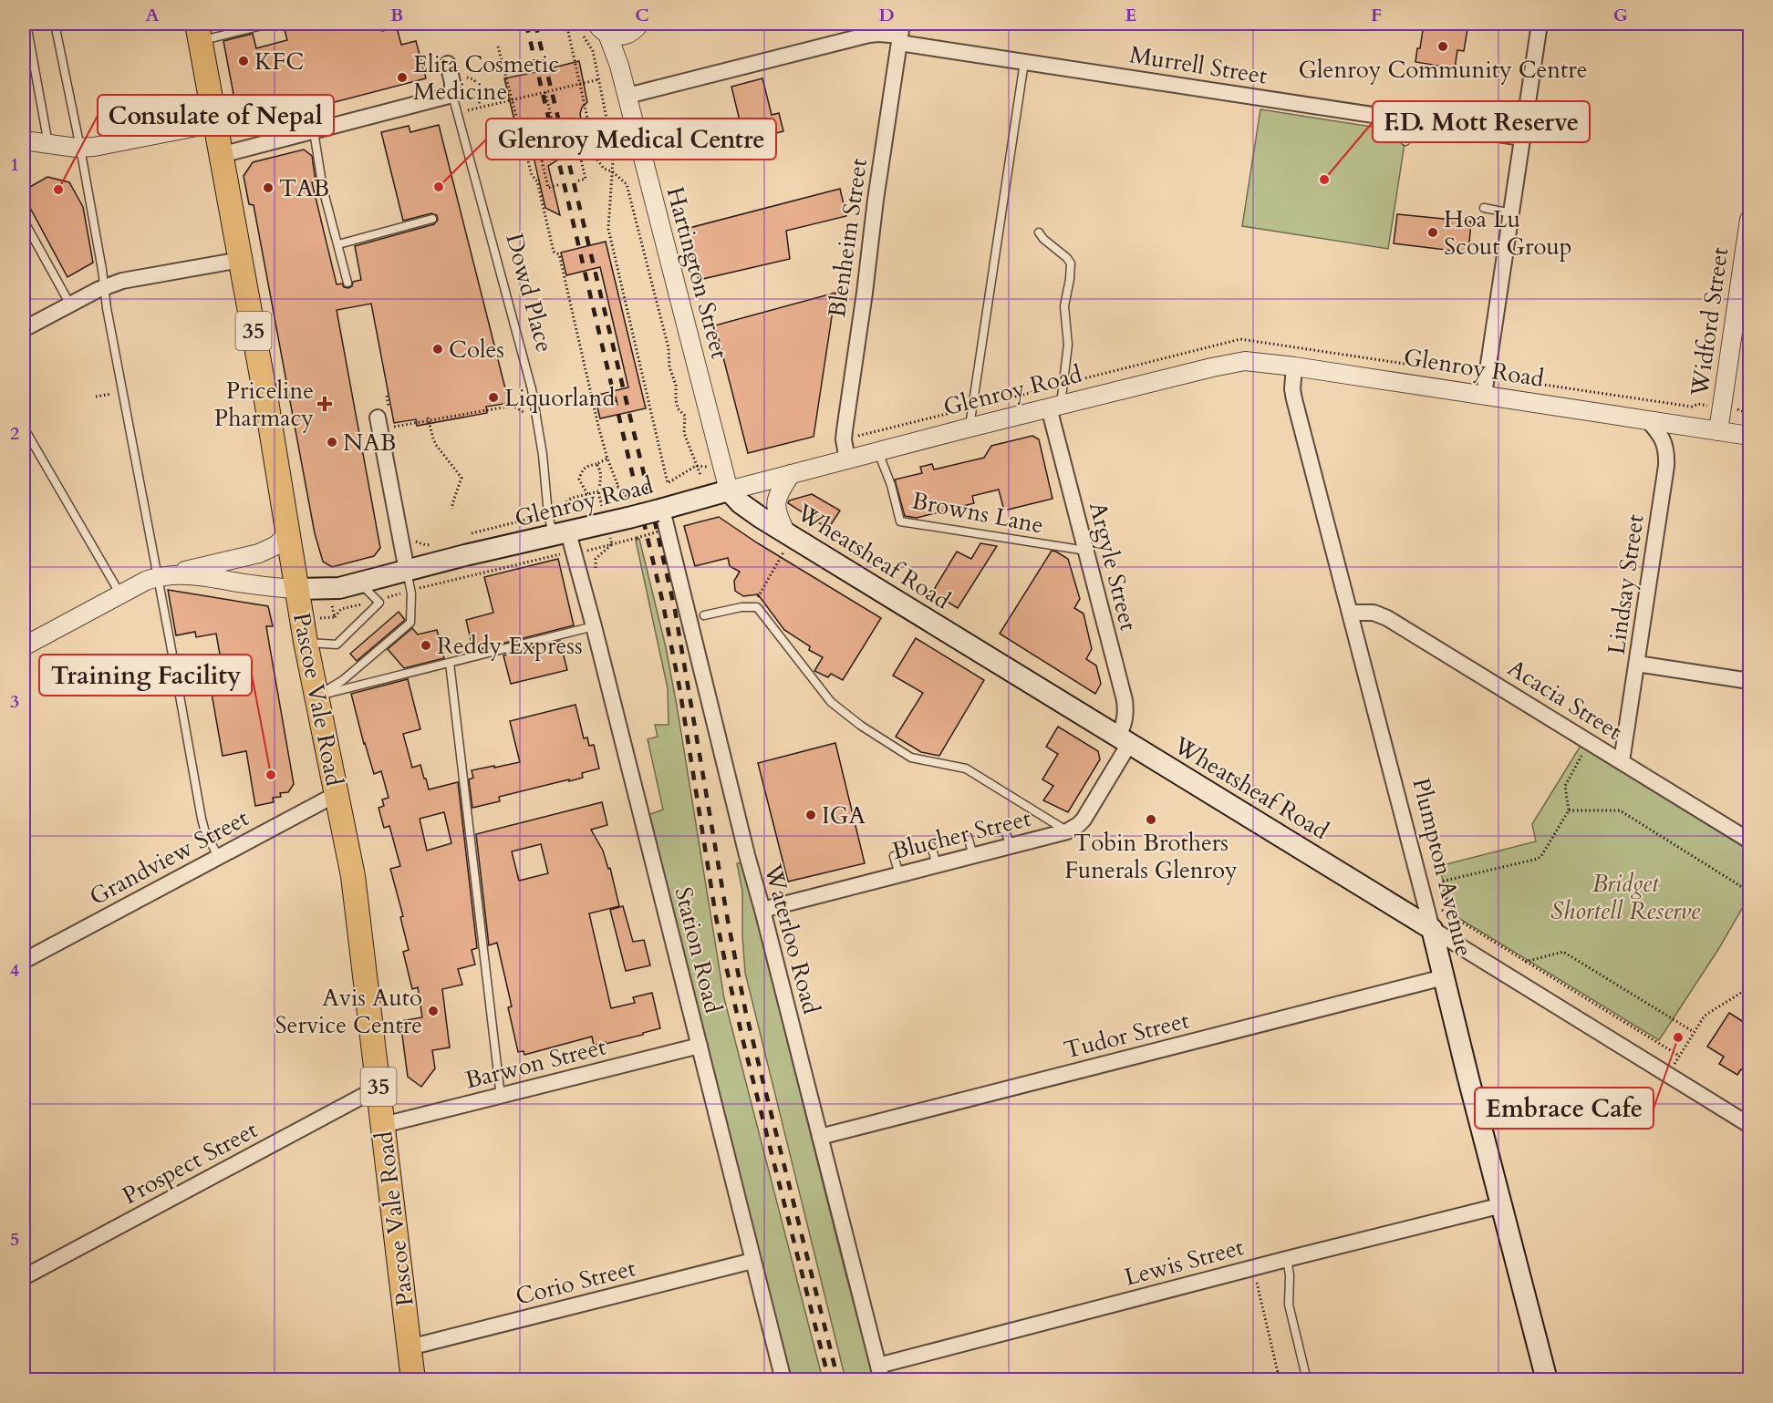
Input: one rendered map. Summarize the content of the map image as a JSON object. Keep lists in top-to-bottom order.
{
  "streets": {
    "main road": [
      "35",
      "Glenroy Road",
      "Wheatsheaf Road",
      "Pascoe Vale Road",
      "Plumpton Avenue"
    ],
    "street": [
      "Murrell Street",
      "Blenheim Street",
      "Hartington Street",
      "Dowd Place",
      "Widford Street",
      "Argyle Street",
      "Lindsay Street",
      "Acacia Street",
      "Blucher Street",
      "Grandview Street",
      "Waterloo Road",
      "Station Road",
      "Tudor Street",
      "Barwon Street",
      "Prospect Street",
      "Lewis Street",
      "Corio Street"
    ],
    "lane": ["Browns Lane"]
  },
  "crossings": [
    ["Murrell Street", "Blenheim Street"],
    ["Murrell Street", "Hartington Street"],
    ["Blenheim Street", "Glenroy Road"],
    ["Hartington Street", "Glenroy Road"],
    ["Hartington Street", "Wheatsheaf Road"],
    ["Dowd Place", "Glenroy Road"],
    ["Dowd Place", "Station Road"],
    ["Widford Street", "Glenroy Road"],
    ["Glenroy Road", "Browns Lane"],
    ["Glenroy Road", "Wheatsheaf Road"],
    ["Glenroy Road", "Argyle Street"],
    ["Glenroy Road", "Lindsay Street"],
    ["Glenroy Road", "Pascoe Vale Road"],
    ["Glenroy Road", "Plumpton Avenue"],
    ["Glenroy Road", "Waterloo Road"],
    ["Glenroy Road", "Station Road"],
    ["Browns Lane", "Argyle Street"],
    ["Wheatsheaf Road", "Argyle Street"],
    ["Wheatsheaf Road", "Blucher Street"],
    ["Wheatsheaf Road", "Plumpton Avenue"],
    ["Argyle Street", "Blucher Street"],
    ["Lindsay Street", "Acacia Street"],
    ["Pascoe Vale Road", "Grandview Street"],
    ["Pascoe Vale Road", "Barwon Street"],
    ["Pascoe Vale Road", "Prospect Street"],
    ["Pascoe Vale Road", "Corio Street"],
    ["Acacia Street", "Plumpton Avenue"],
    ["Blucher Street", "Waterloo Road"],
    ["Plumpton Avenue", "Tudor Street"],
    ["Plumpton Avenue", "Lewis Street"],
    ["Waterloo Road", "Tudor Street"],
    ["Waterloo Road", "Lewis Street"],
    ["Station Road", "Barwon Street"],
    ["Station Road", "Corio Street"]
  ],
  "parks": ["Bridget Shortell Reserve"],
  "places": {
    "other": [
      "Glenroy Community Centre",
      "KFC",
      "Elita Cosmetic Medicine",
      "F.D. Mott Reserve",
      "Glenroy Medical Centre",
      "TAB",
      "Consulate of Nepal",
      "Hoa Lu Scout Group",
      "Coles",
      "Liquorland",
      "NAB",
      "Reddy Express",
      "Training Facility",
      "IGA",
      "Tobin Brothers Funerals Glenroy",
      "Avis Auto Service Centre",
      "Embrace Cafe"
    ],
    "health": ["Priceline Pharmacy"]
  },
  "grid": {
    "columns": [
      "A",
      "B",
      "C",
      "D",
      "E",
      "F",
      "G"
    ],
    "rows": [
      "1",
      "2",
      "3",
      "4",
      "5"
    ]
  }
}
